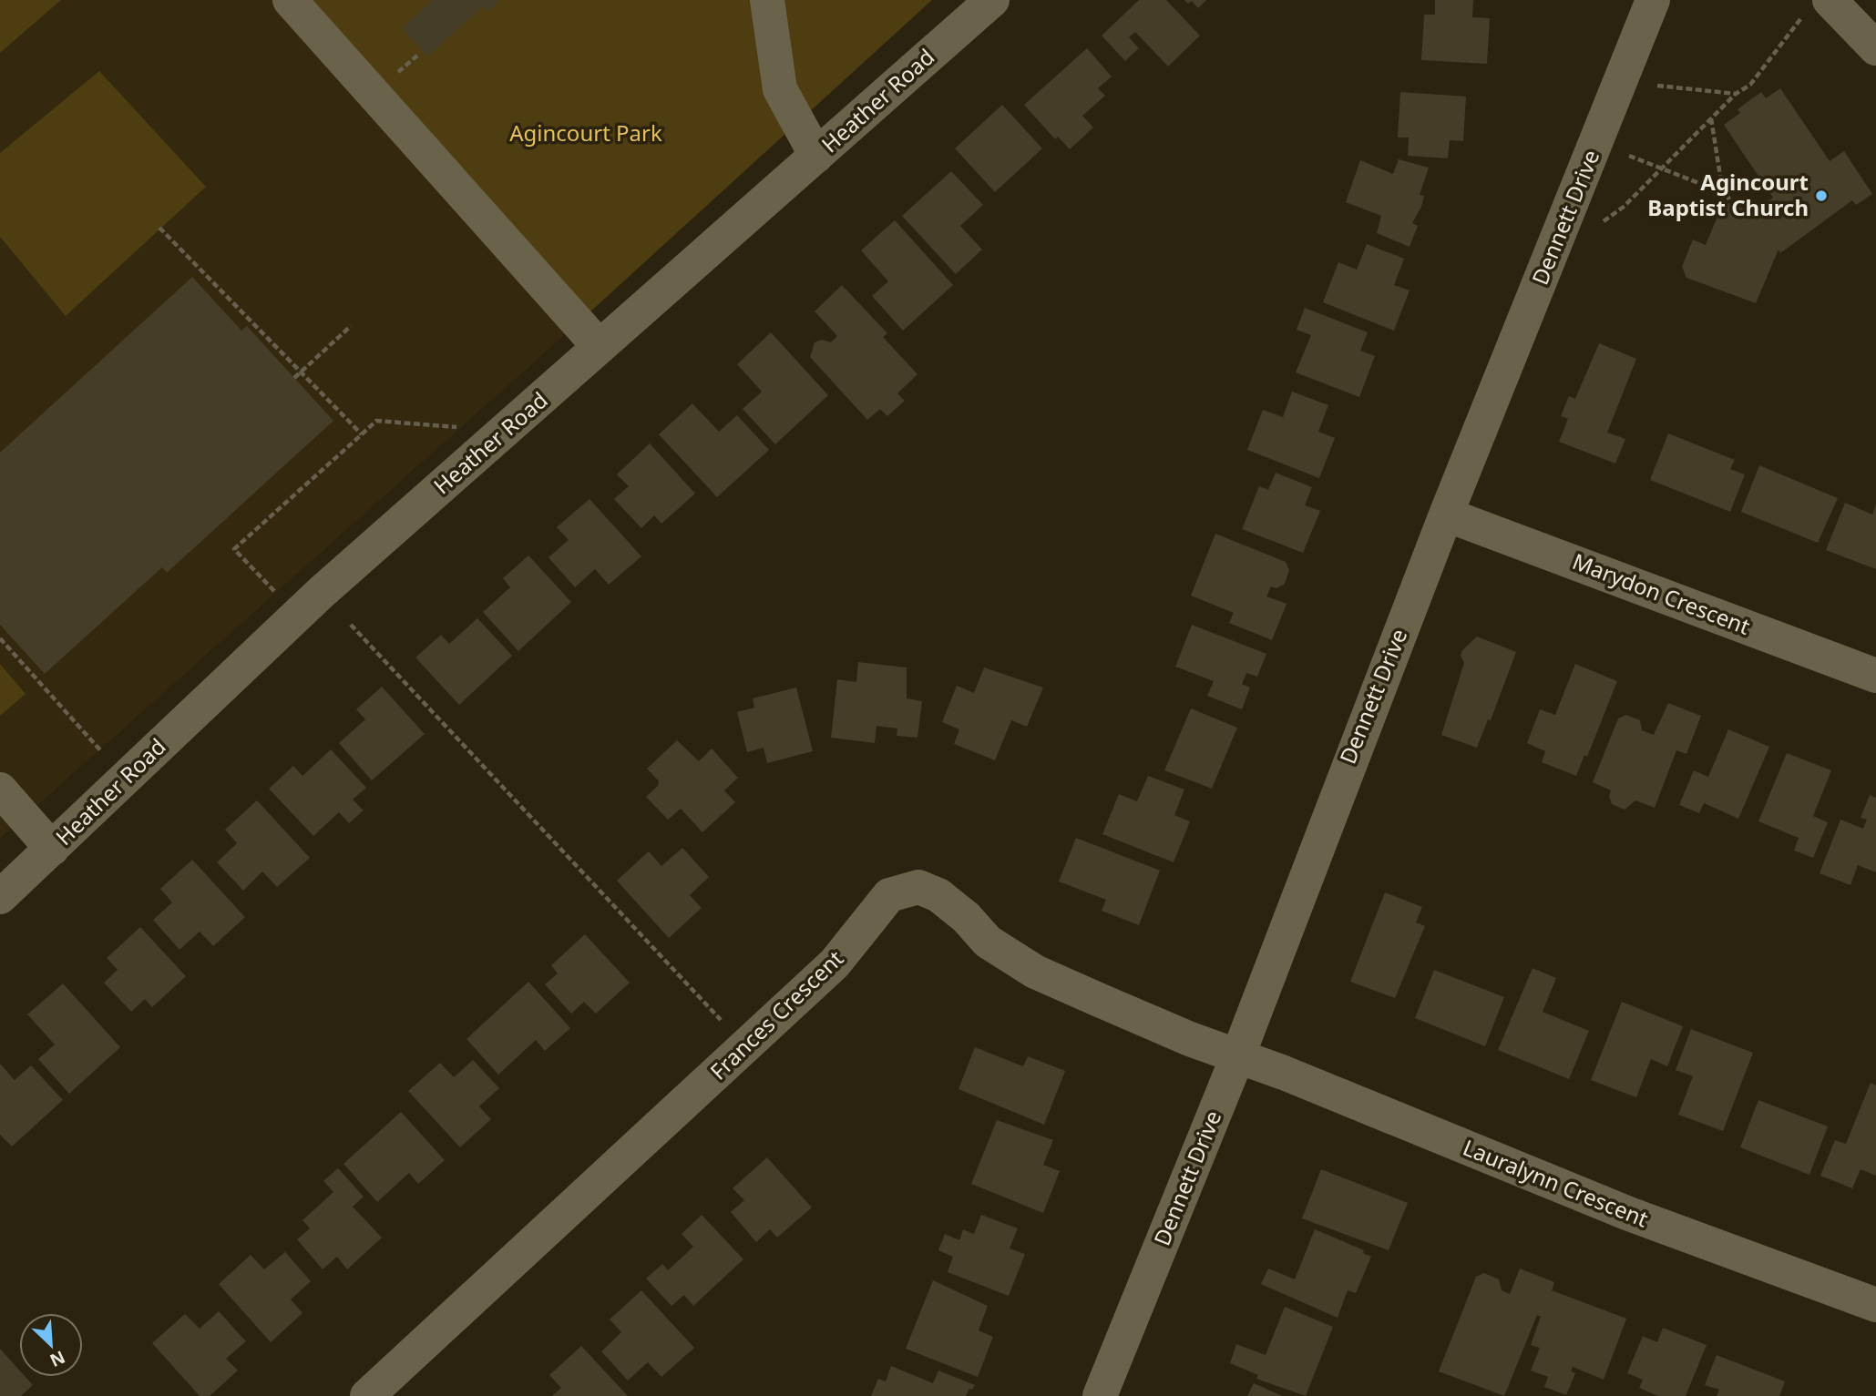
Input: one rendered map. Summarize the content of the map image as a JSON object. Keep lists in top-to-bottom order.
{
  "streets": {
    "street": [
      "Heather Road",
      "Dennett Drive",
      "Marydon Crescent",
      "Frances Crescent",
      "Lauralynn Crescent"
    ]
  },
  "crossings": [
    ["Dennett Drive", "Marydon Crescent"],
    ["Dennett Drive", "Frances Crescent"],
    ["Dennett Drive", "Lauralynn Crescent"],
    ["Frances Crescent", "Lauralynn Crescent"]
  ],
  "parks": ["Agincourt Park"],
  "places": ["Agincourt Baptist Church"],
  "north": "bottom right"
}
